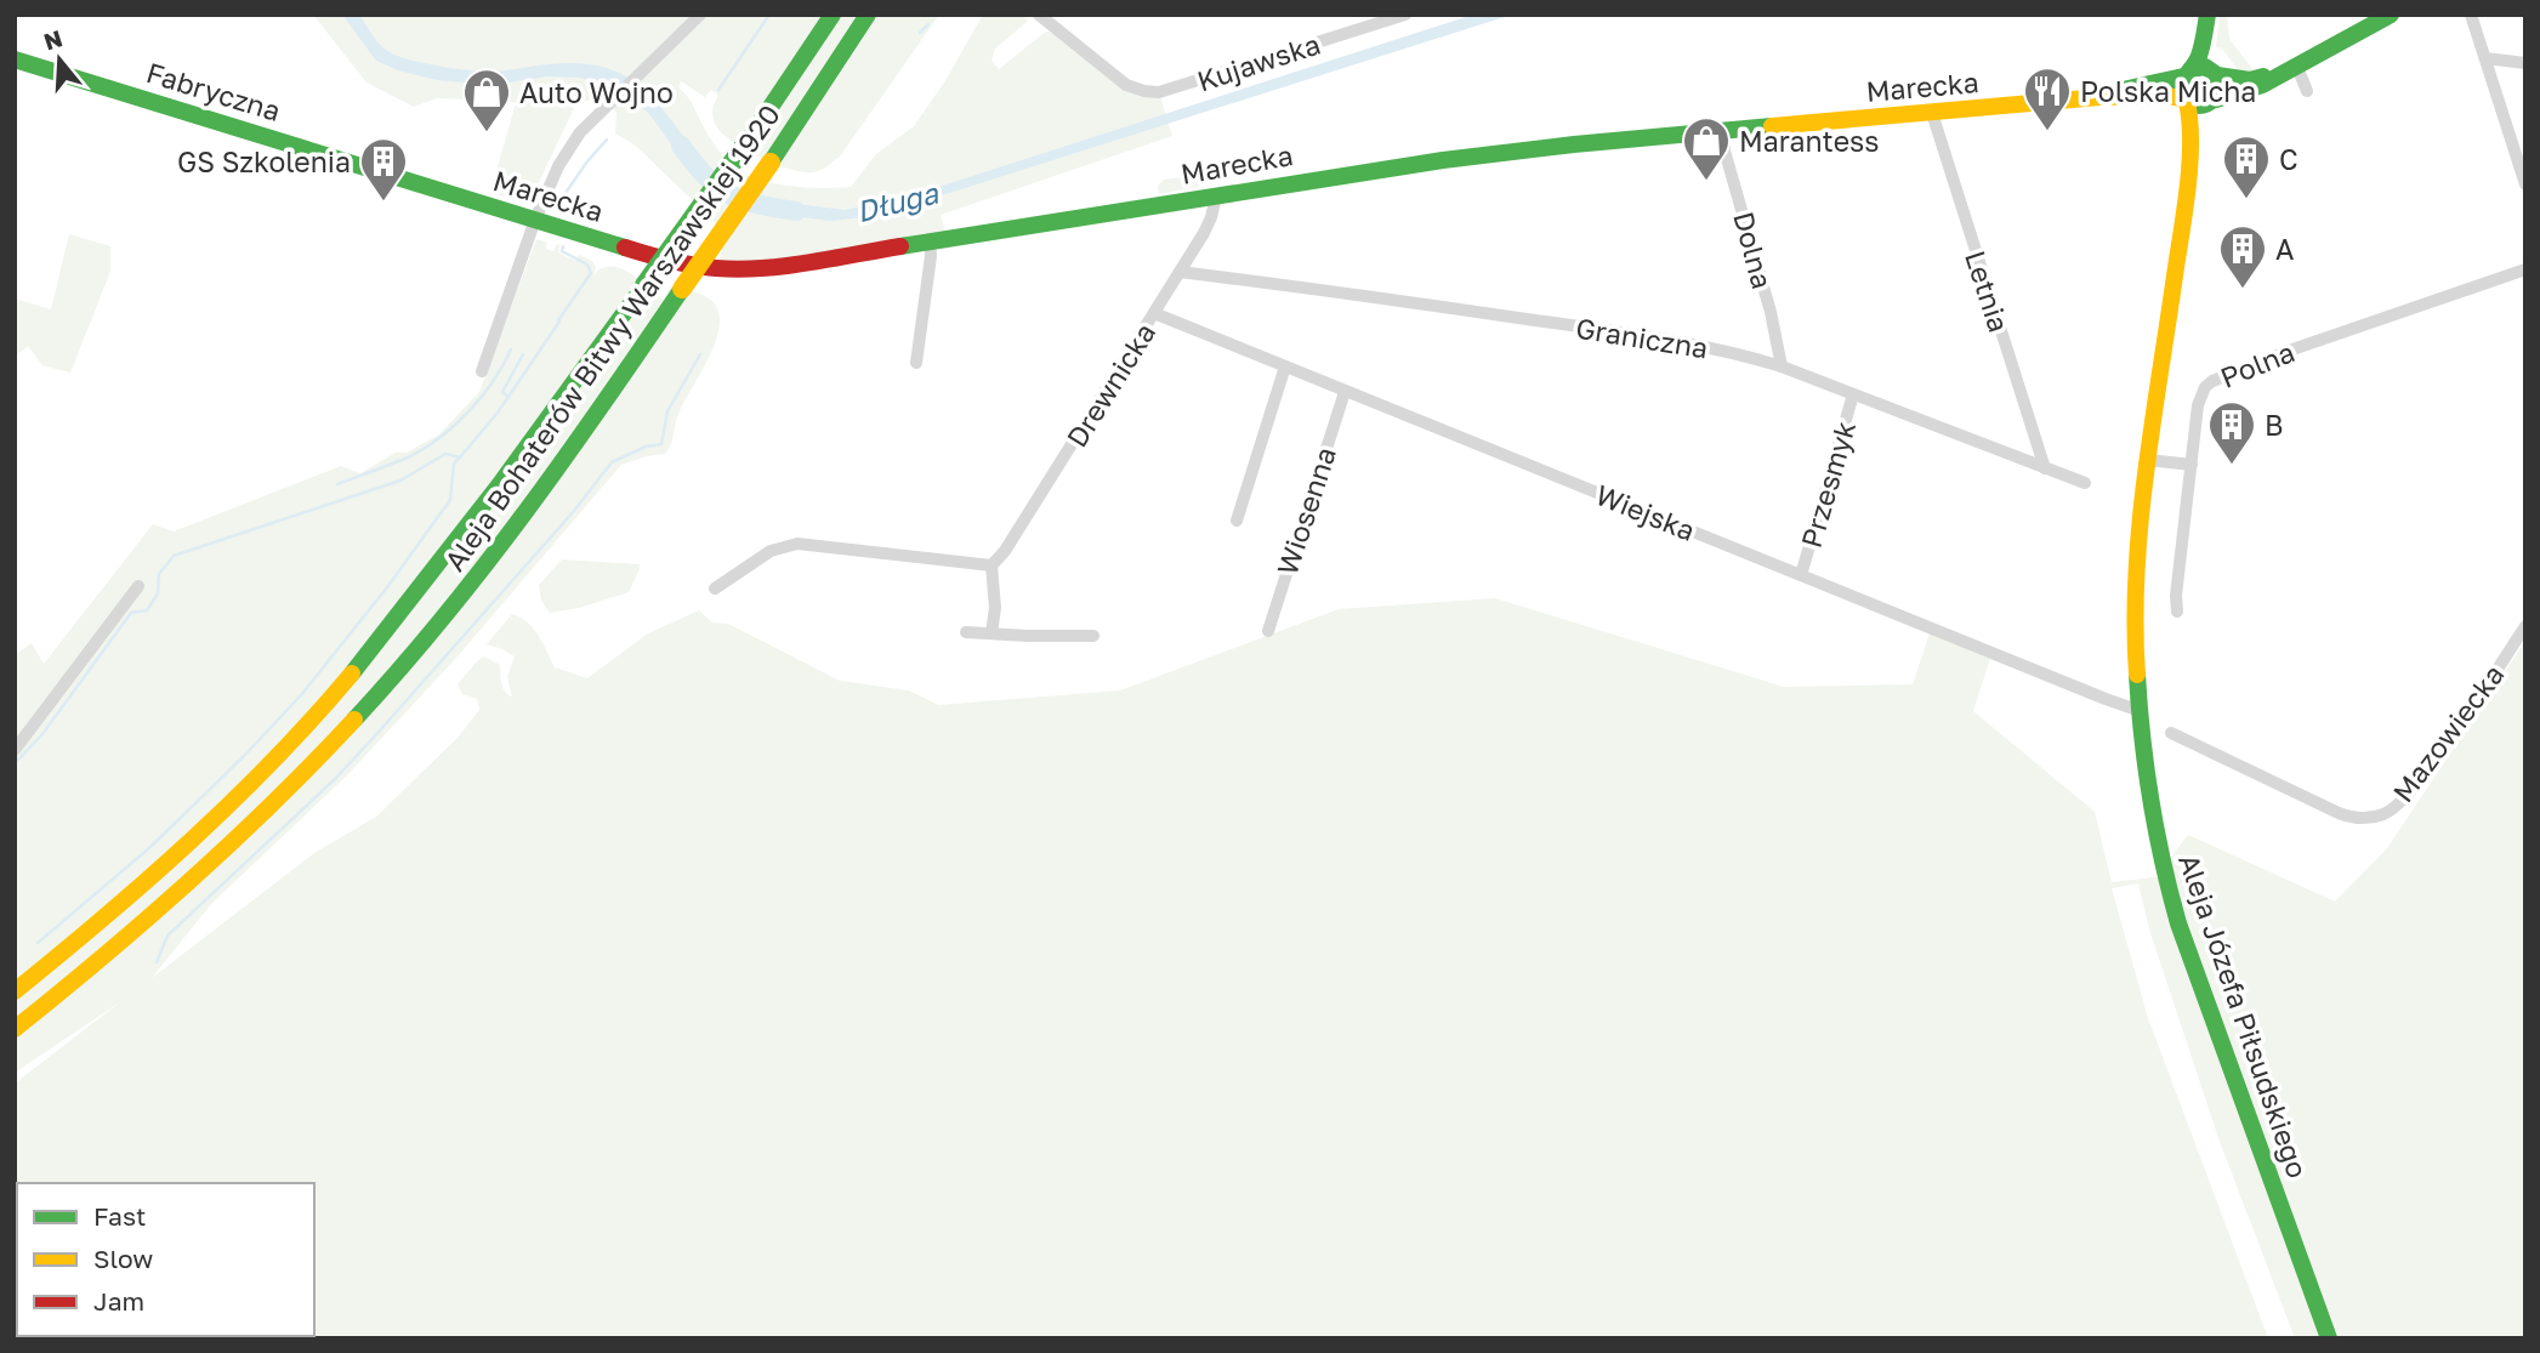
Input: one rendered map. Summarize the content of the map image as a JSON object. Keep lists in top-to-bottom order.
{
  "streets": {
    "main road": [
      "Marecka",
      "Fabryczna",
      "Aleja Bohaterów Bitwy Warszawskiej 1920",
      "Aleja Józefa Piłsudskiego"
    ],
    "street": [
      "Kujawska",
      "Dolna",
      "Letnia",
      "Graniczna",
      "Polna",
      "Drewnicka",
      "Przesmyk",
      "Wiosenna",
      "Wiejska",
      "Mazowiecka"
    ]
  },
  "crossings": [
    ["Marecka", "Fabryczna"],
    ["Marecka", "Dolna"],
    ["Marecka", "Letnia"],
    ["Marecka", "Drewnicka"],
    ["Marecka", "Aleja Józefa Piłsudskiego"],
    ["Dolna", "Graniczna"],
    ["Letnia", "Graniczna"],
    ["Graniczna", "Drewnicka"],
    ["Graniczna", "Przesmyk"],
    ["Drewnicka", "Wiejska"],
    ["Przesmyk", "Wiejska"],
    ["Wiosenna", "Wiejska"],
    ["Wiejska", "Aleja Józefa Piłsudskiego"]
  ],
  "water": ["Długa"],
  "places": {
    "restaurant": ["Polska Micha"],
    "shop": ["Auto Wojno", "Marantess"],
    "building": [
      "C",
      "GS Szkolenia",
      "A",
      "B"
    ]
  },
  "legend": ["Fast", "Slow", "Jam"],
  "north": "top"
}
